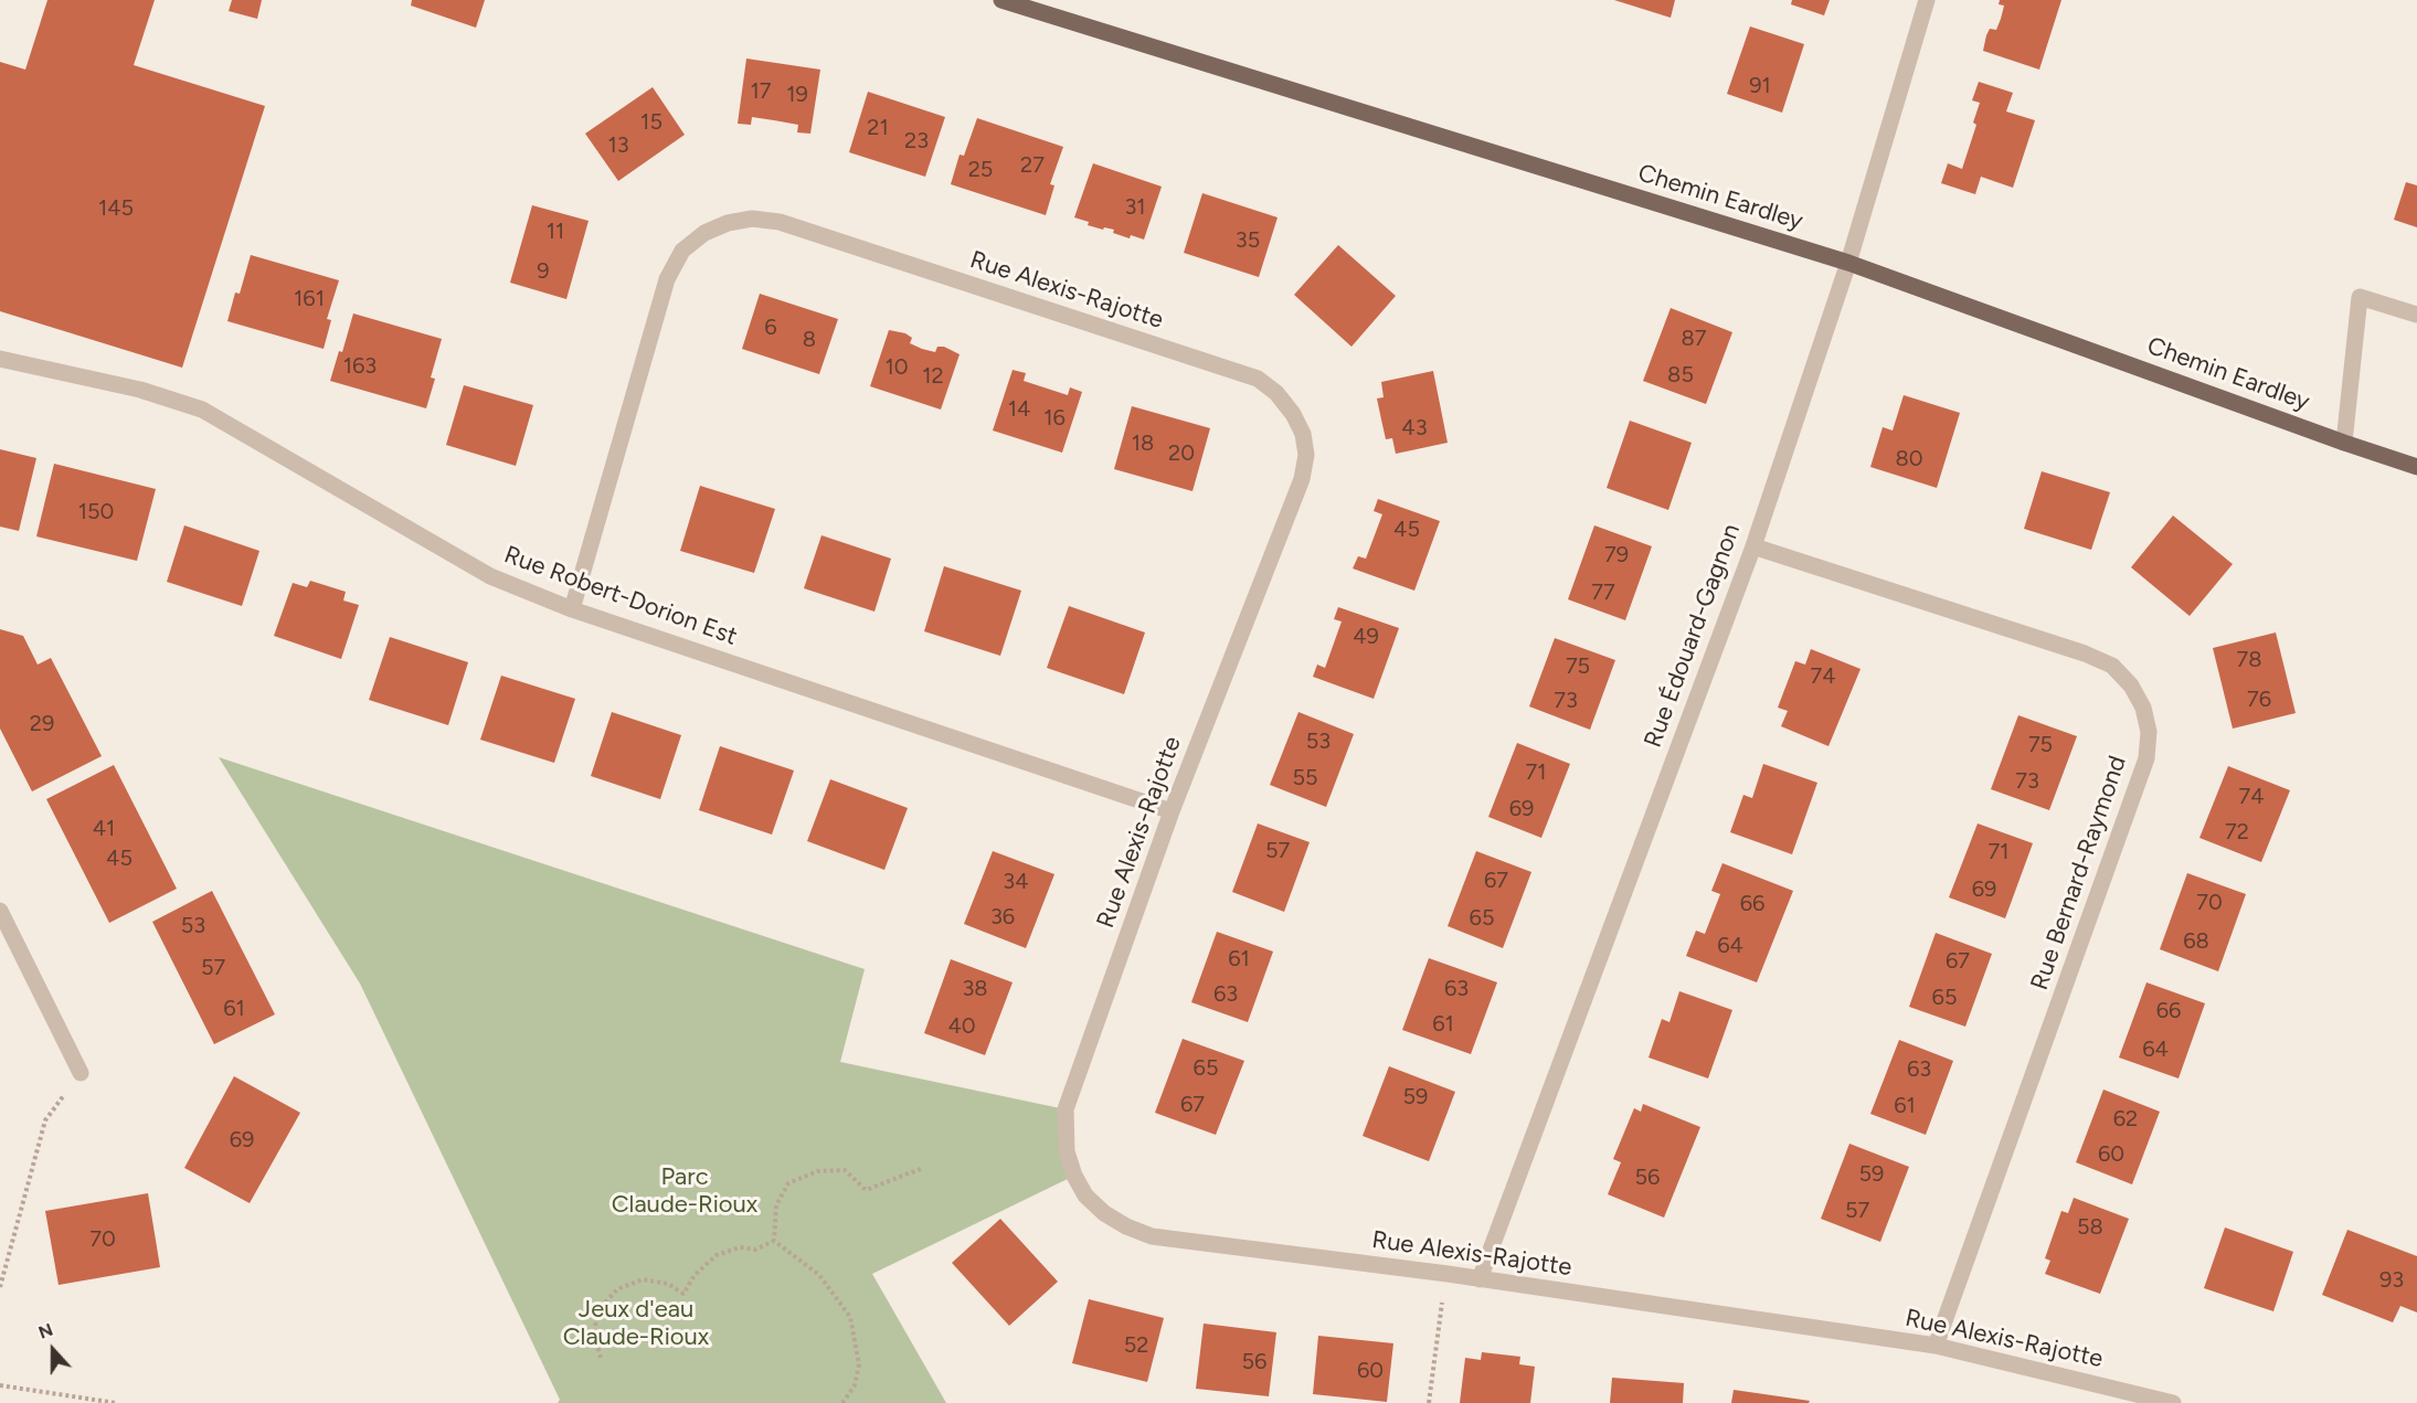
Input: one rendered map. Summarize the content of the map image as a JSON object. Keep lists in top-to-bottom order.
{
  "streets": {
    "main road": ["Chemin Eardley"],
    "street": [
      "Rue Alexis-Rajotte",
      "Rue Robert-Dorion Est",
      "Rue Édouard-Gagnon",
      "Rue Bernard-Raymond"
    ]
  },
  "crossings": [
    ["Chemin Eardley", "Rue Édouard-Gagnon"],
    ["Rue Alexis-Rajotte", "Rue Robert-Dorion Est"],
    ["Rue Alexis-Rajotte", "Rue Édouard-Gagnon"],
    ["Rue Alexis-Rajotte", "Rue Bernard-Raymond"],
    ["Rue Édouard-Gagnon", "Rue Bernard-Raymond"]
  ],
  "parks": ["Parc Claude-Rioux", "Jeux d'eau Claude-Rioux"],
  "house_numbers": [
    "91",
    "17",
    "19",
    "15",
    "21",
    "23",
    "13",
    "27",
    "25",
    "31",
    "145",
    "11",
    "35",
    "9",
    "161",
    "6",
    "87",
    "8",
    "163",
    "10",
    "85",
    "12",
    "14",
    "16",
    "43",
    "18",
    "20",
    "80",
    "150",
    "45",
    "79",
    "77",
    "49",
    "78",
    "75",
    "74",
    "76",
    "73",
    "29",
    "53",
    "75",
    "71",
    "55",
    "73",
    "74",
    "69",
    "41",
    "72",
    "57",
    "71",
    "45",
    "67",
    "34",
    "69",
    "70",
    "66",
    "36",
    "65",
    "53",
    "68",
    "64",
    "61",
    "67",
    "57",
    "38",
    "63",
    "63",
    "65",
    "61",
    "66",
    "61",
    "40",
    "64",
    "65",
    "63",
    "59",
    "67",
    "61",
    "62",
    "69",
    "60",
    "59",
    "56",
    "57",
    "58",
    "70",
    "93",
    "52",
    "56",
    "60"
  ],
  "north": "top"
}
